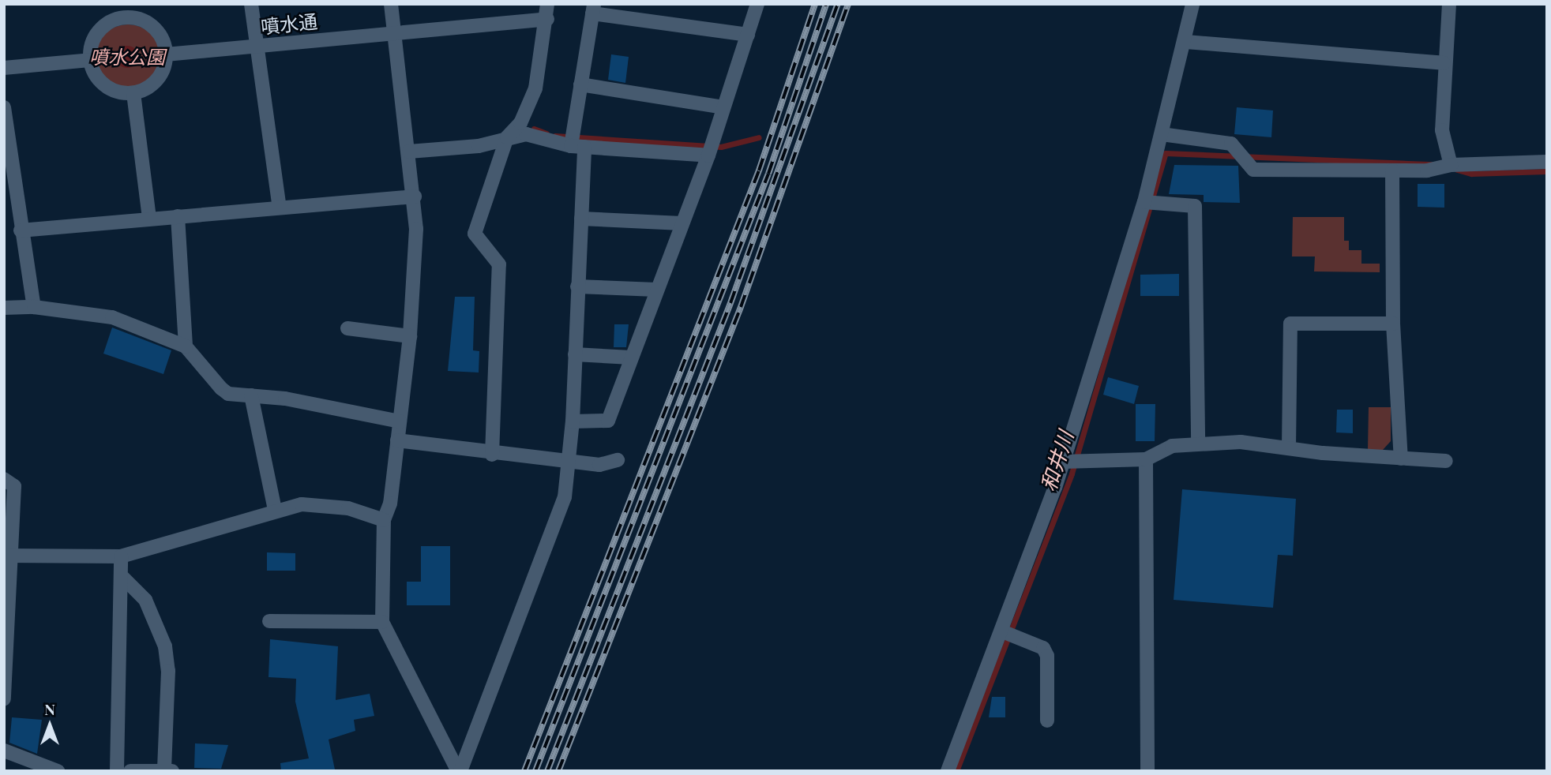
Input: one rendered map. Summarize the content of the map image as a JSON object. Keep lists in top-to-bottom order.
{
  "streets": {
    "street": ["噴水通"]
  },
  "water": ["和井川"],
  "parks": ["噴水公園"],
  "north": "top"
}
